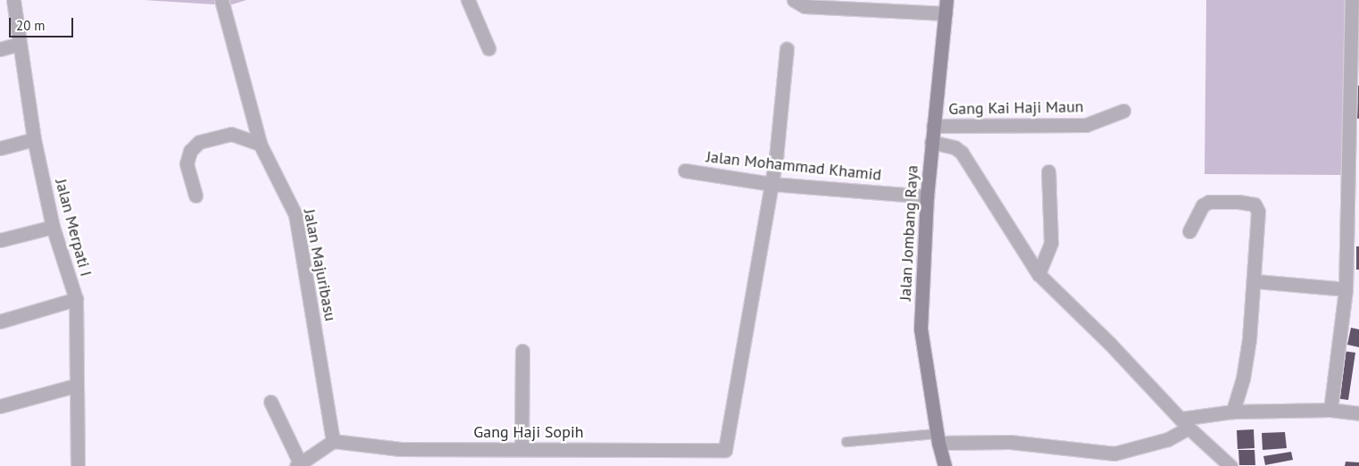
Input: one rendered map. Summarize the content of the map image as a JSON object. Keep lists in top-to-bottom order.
{
  "streets": {
    "main road": ["Jalan Jombang Raya"],
    "street": [
      "Gang Kai Haji Maun",
      "Jalan Mohammad Khamid",
      "Jalan Merpati I",
      "Jalan Majuribasu",
      "Gang Haji Sopih"
    ]
  },
  "crossings": [
    ["Gang Kai Haji Maun", "Jalan Jombang Raya"],
    ["Jalan Mohammad Khamid", "Jalan Jombang Raya"],
    ["Jalan Mohammad Khamid", "Gang Haji Sopih"],
    ["Jalan Majuribasu", "Gang Haji Sopih"]
  ],
  "scale_bar": "20 m"
}
